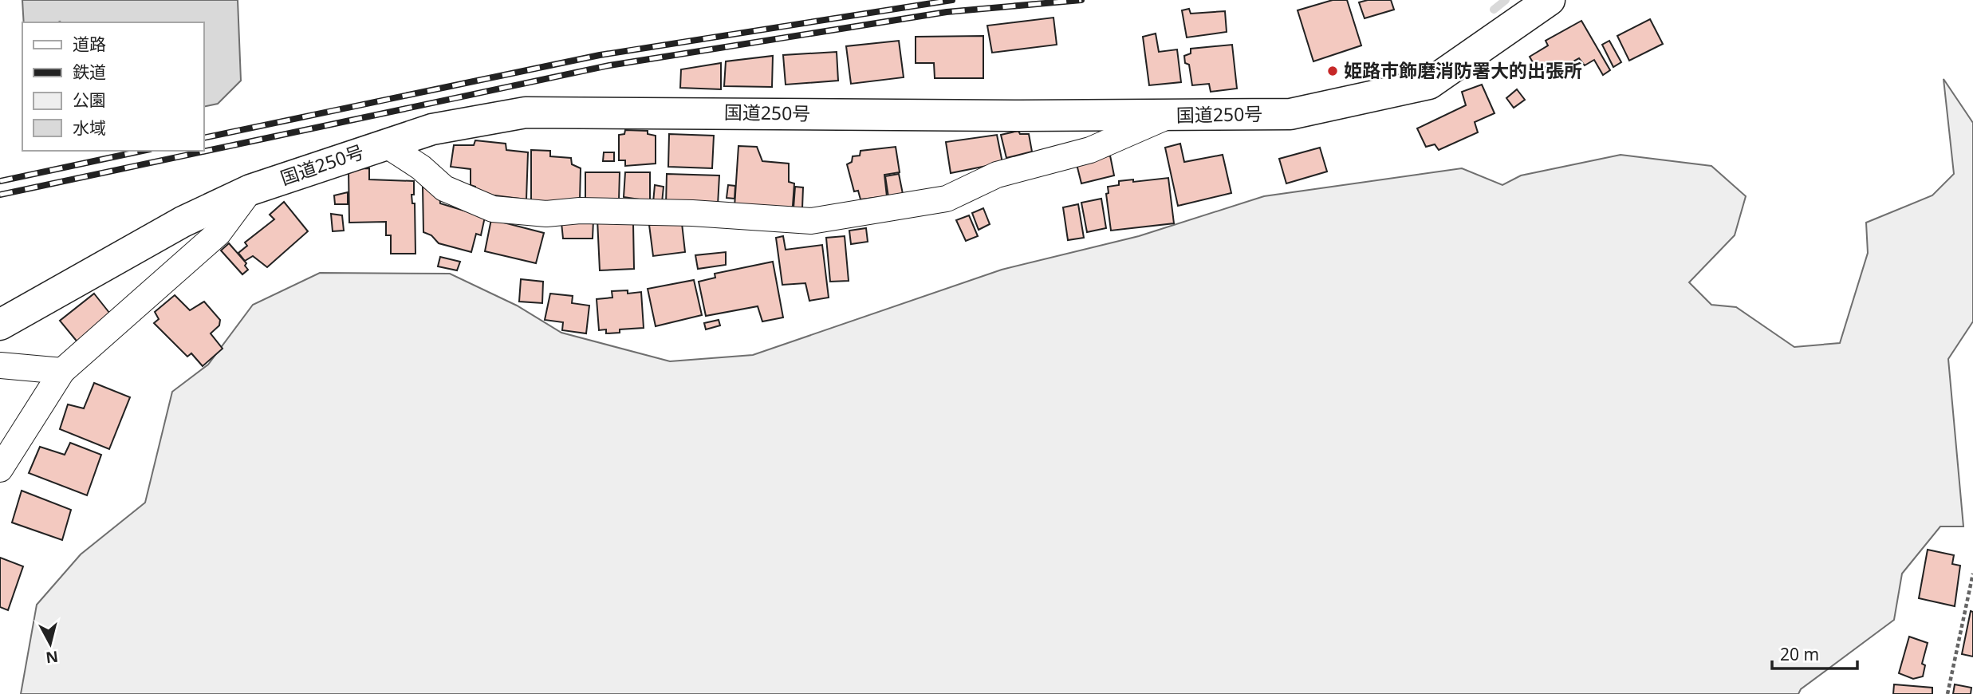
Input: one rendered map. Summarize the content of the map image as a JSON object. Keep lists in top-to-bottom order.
{
  "streets": {
    "highway": ["国道250号"]
  },
  "places": ["姫路市飾磨消防署大的出張所"],
  "legend": [
    "道路",
    "鉄道",
    "公園",
    "水域"
  ],
  "scale_bar": "20 m",
  "north": "bottom"
}
